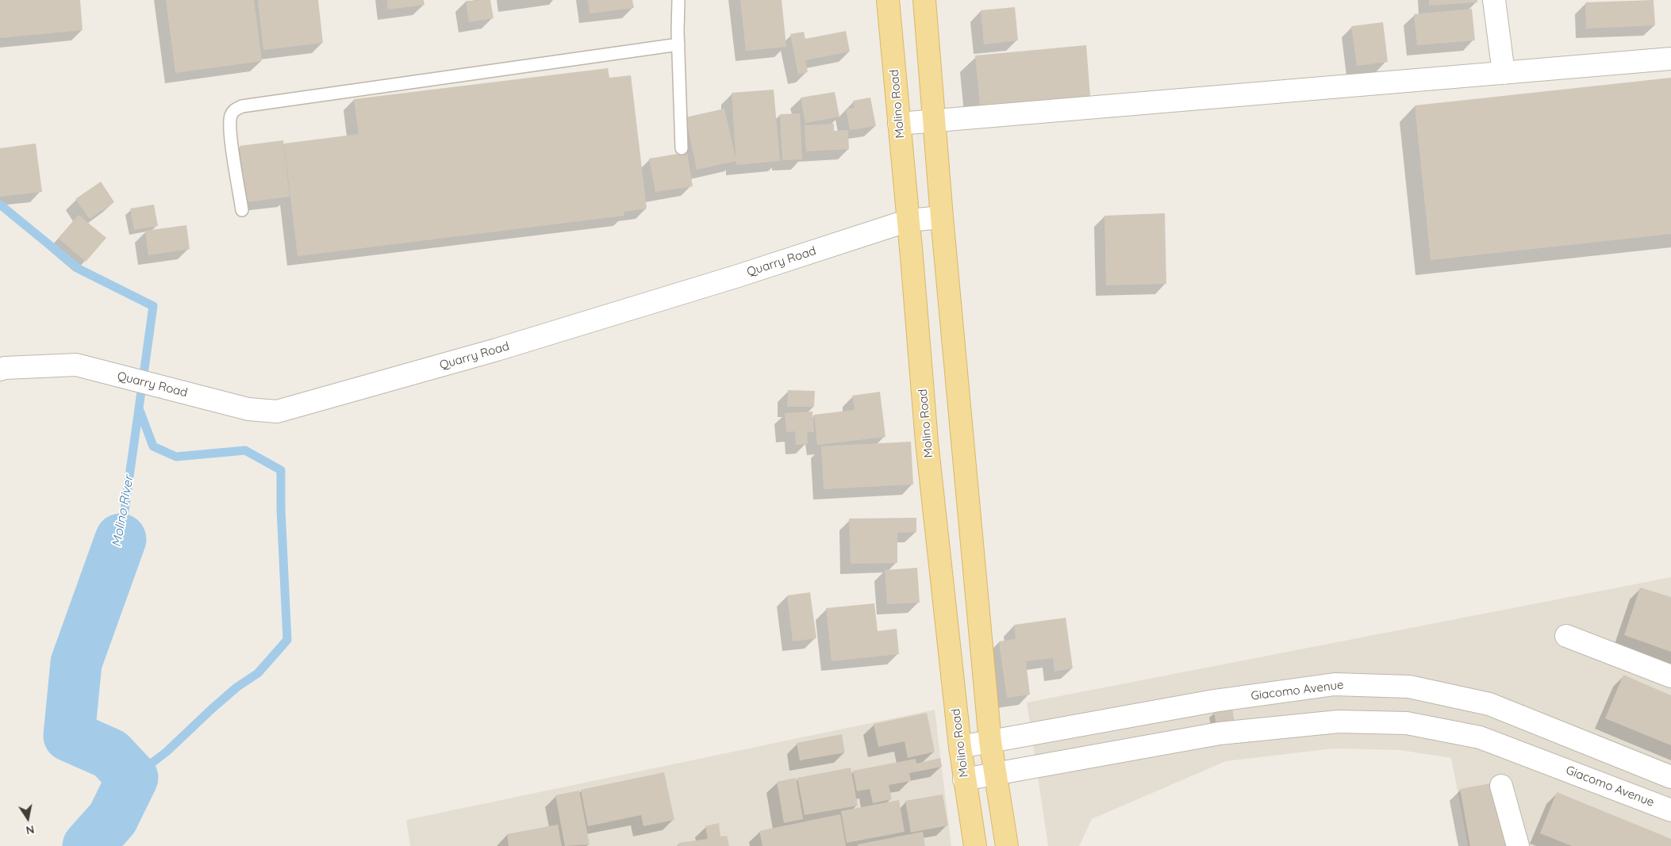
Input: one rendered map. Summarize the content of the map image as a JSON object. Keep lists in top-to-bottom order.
{
  "streets": {
    "main road": ["Molino Road"],
    "street": ["Quarry Road", "Giacomo Avenue"]
  },
  "crossings": [
    ["Molino Road", "Quarry Road"],
    ["Molino Road", "Giacomo Avenue"]
  ],
  "water": ["Molino River"],
  "north": "bottom"
}
